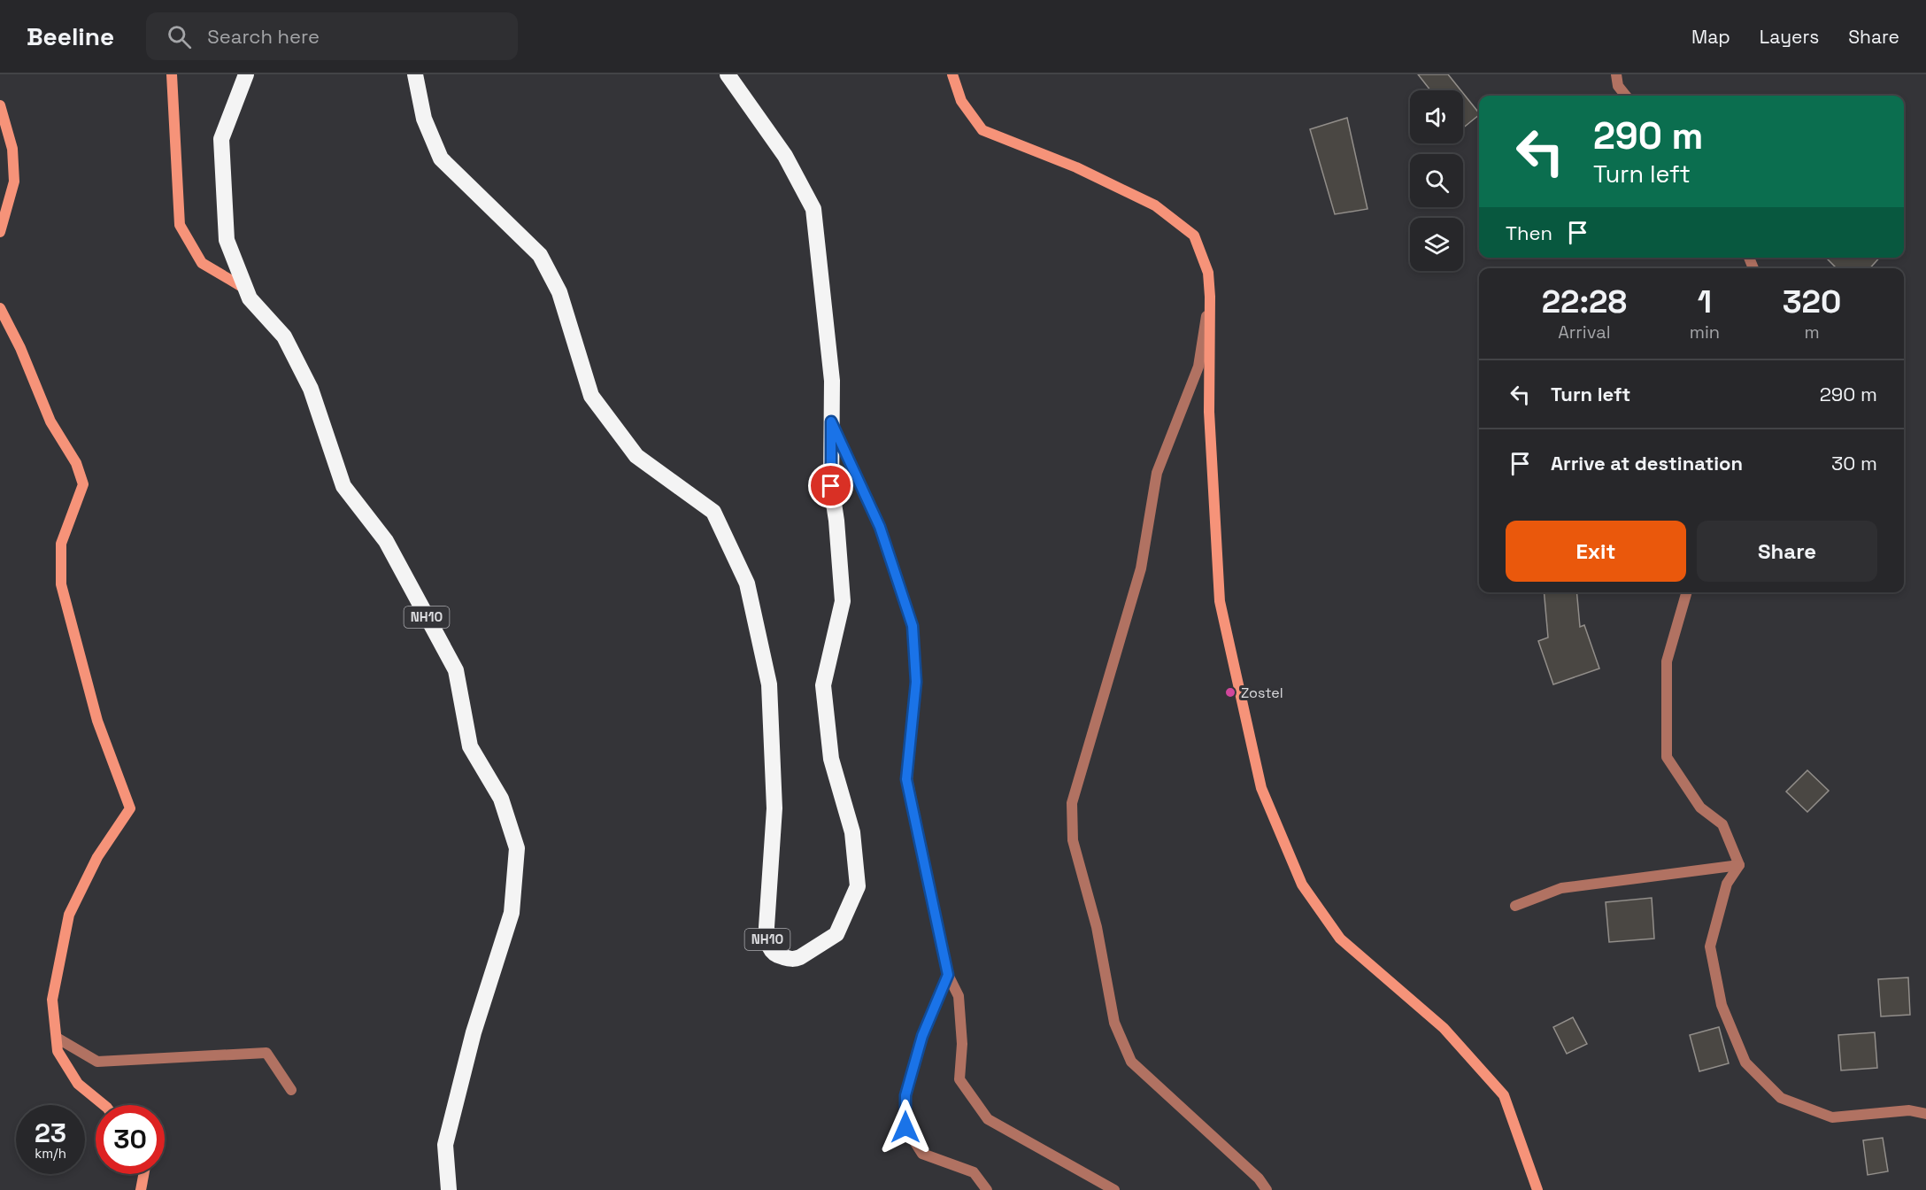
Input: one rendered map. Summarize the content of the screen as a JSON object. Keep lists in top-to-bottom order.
{
  "streets": {
    "highway": ["NH10"]
  },
  "places": ["Zostel"],
  "page": {
    "header": "Beeline",
    "search": "Search here",
    "nav": ["Map", "Layers", "Share"],
    "turn": ["290 m", "Turn left"],
    "then": "Then",
    "eta": [
      "22:28",
      "Arrival",
      "1",
      "min",
      "320",
      "m"
    ],
    "list": [
      {
        "name": "Turn left",
        "value": "290 m"
      },
      {
        "name": "Arrive at destination",
        "value": "30 m"
      }
    ],
    "buttons": ["Exit", "Share"],
    "speed": "23 km/h",
    "limit": "30"
  }
}
